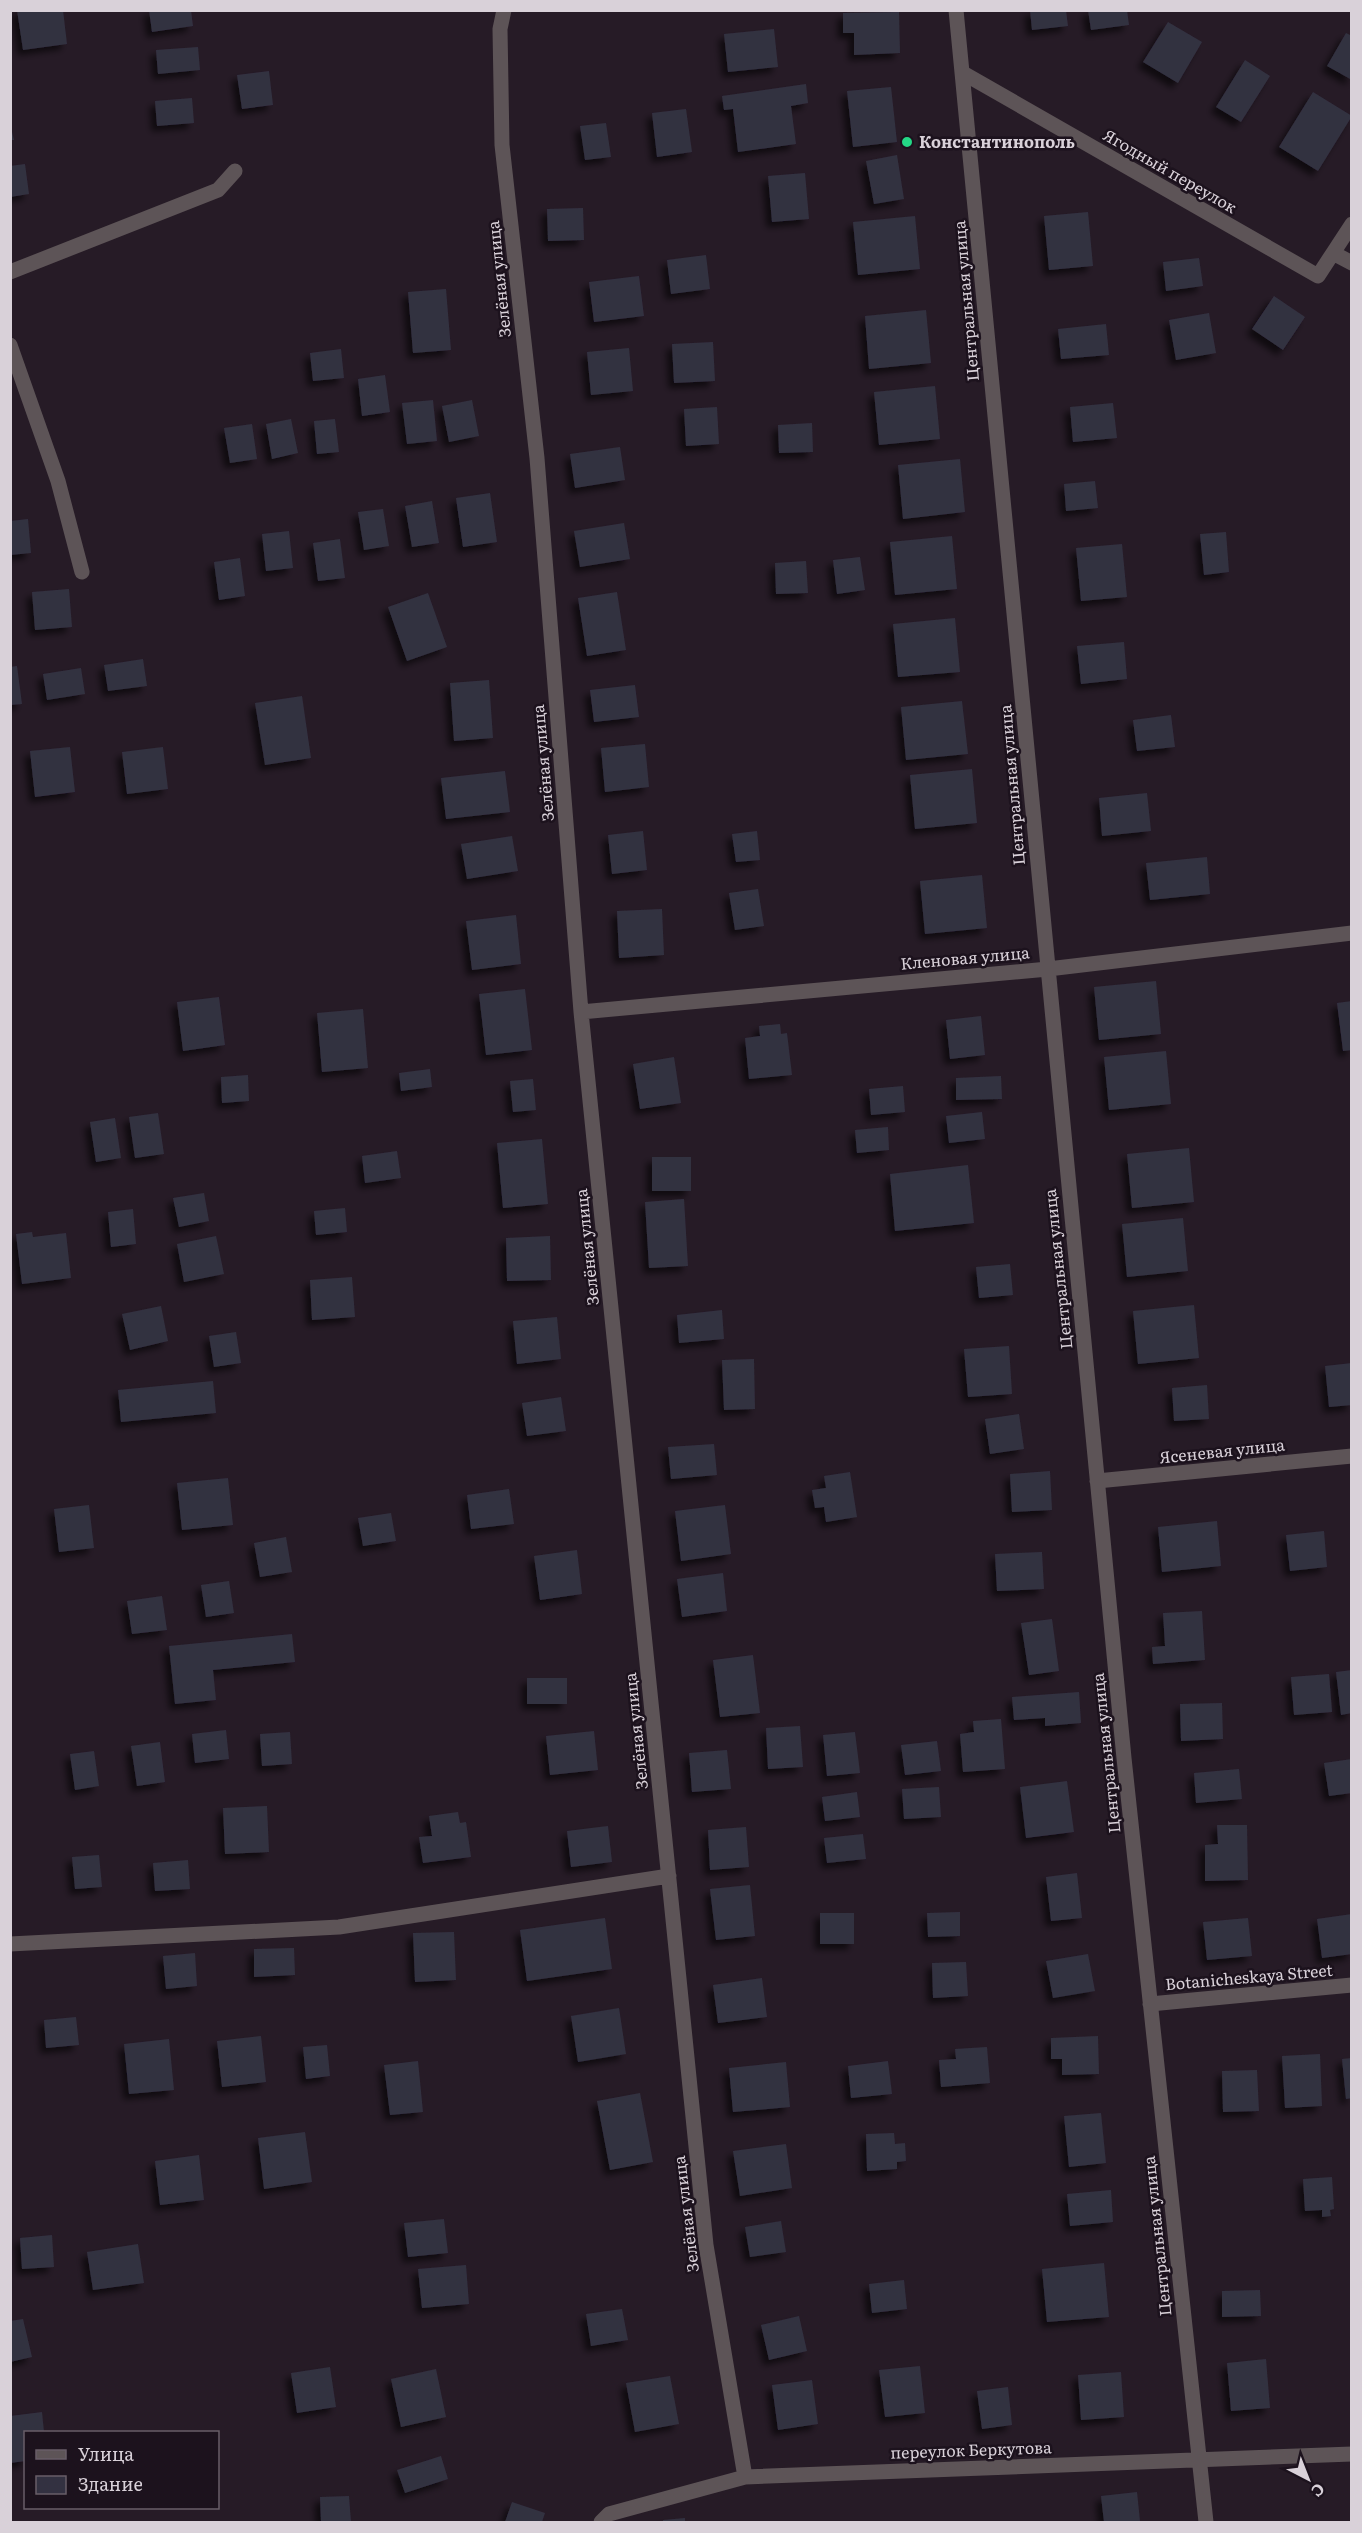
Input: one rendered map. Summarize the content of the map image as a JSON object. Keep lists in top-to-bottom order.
{
  "streets": {
    "street": [
      "Ягодный переулок",
      "Зелёная улица",
      "Центральная улица",
      "Кленовая улица",
      "Ясеневая улица",
      "Botanicheskaya Street",
      "переулок Беркутова"
    ]
  },
  "crossings": [
    ["Ягодный переулок", "Центральная улица"],
    ["Зелёная улица", "Кленовая улица"],
    ["Зелёная улица", "переулок Беркутова"],
    ["Центральная улица", "Кленовая улица"],
    ["Центральная улица", "Ясеневая улица"],
    ["Центральная улица", "Botanicheskaya Street"],
    ["Центральная улица", "переулок Беркутова"]
  ],
  "places": ["Константинополь"],
  "legend": ["Улица", "Здание"],
  "north": "bottom right"
}
